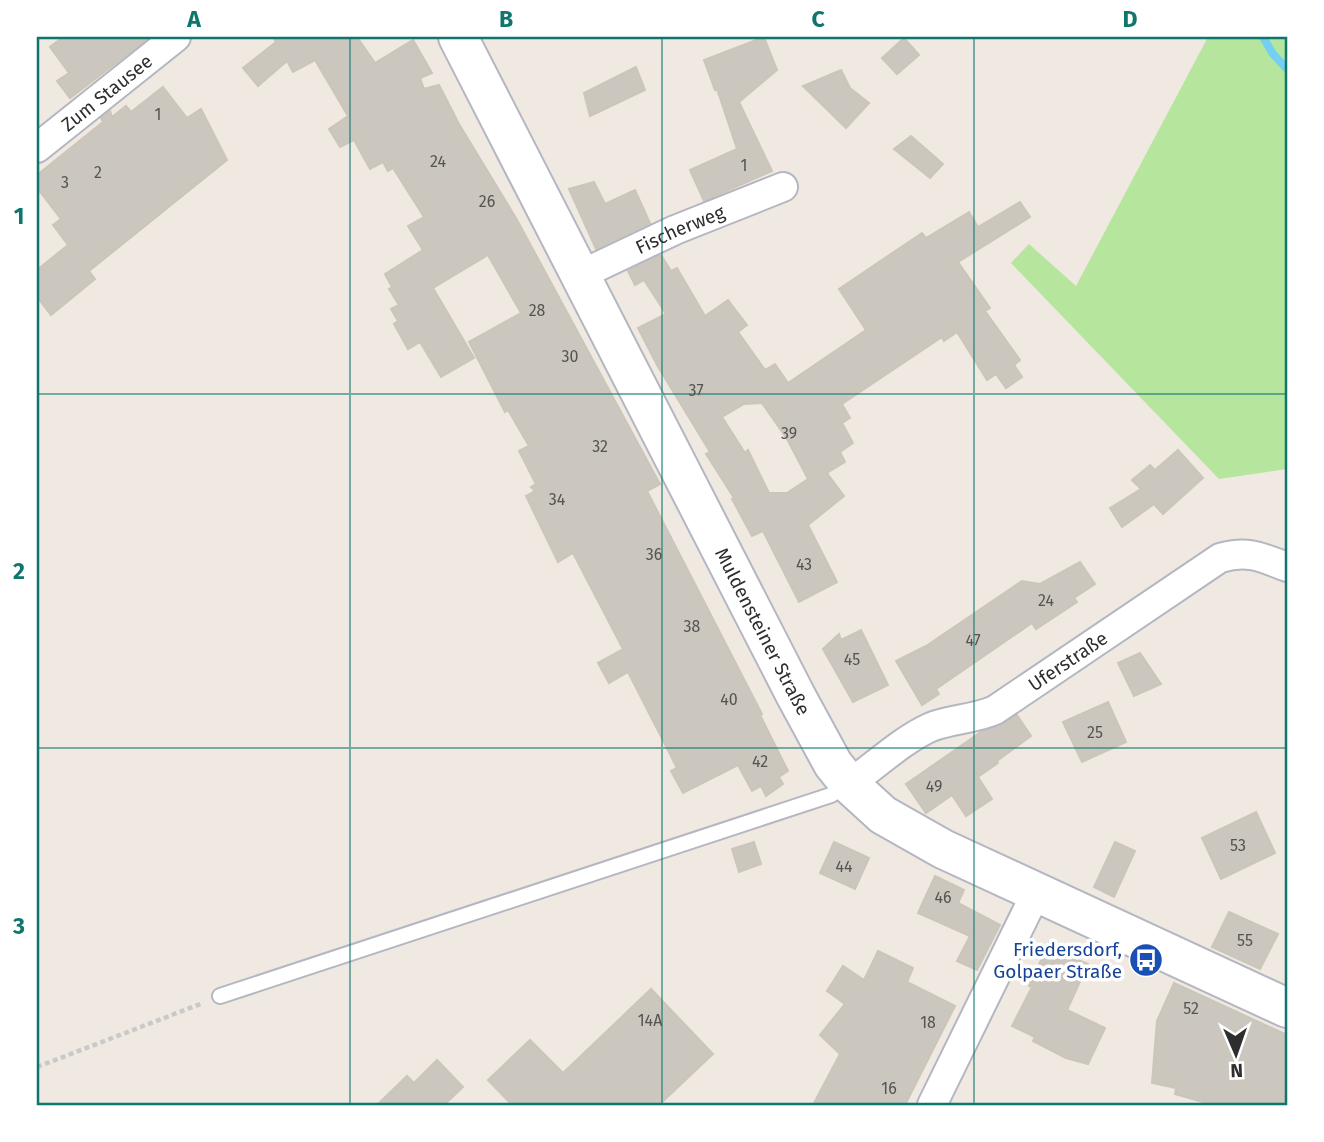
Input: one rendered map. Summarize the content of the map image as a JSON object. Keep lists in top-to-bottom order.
{
  "streets": {
    "main road": ["Muldensteiner Straße"],
    "street": ["Zum Stausee", "Fischerweg", "Uferstraße"]
  },
  "crossings": [
    ["Fischerweg", "Muldensteiner Straße"],
    ["Muldensteiner Straße", "Uferstraße"]
  ],
  "places": {
    "bus stop": ["Friedersdorf, Golpaer Straße"]
  },
  "house_numbers": [
    "1",
    "24",
    "1",
    "2",
    "3",
    "26",
    "28",
    "30",
    "37",
    "39",
    "32",
    "34",
    "36",
    "43",
    "24",
    "38",
    "47",
    "45",
    "40",
    "25",
    "42",
    "49",
    "53",
    "44",
    "46",
    "55",
    "52",
    "14A",
    "18",
    "16"
  ],
  "north": "bottom",
  "grid": {
    "columns": [
      "A",
      "B",
      "C",
      "D"
    ],
    "rows": ["1", "2", "3"]
  }
}
